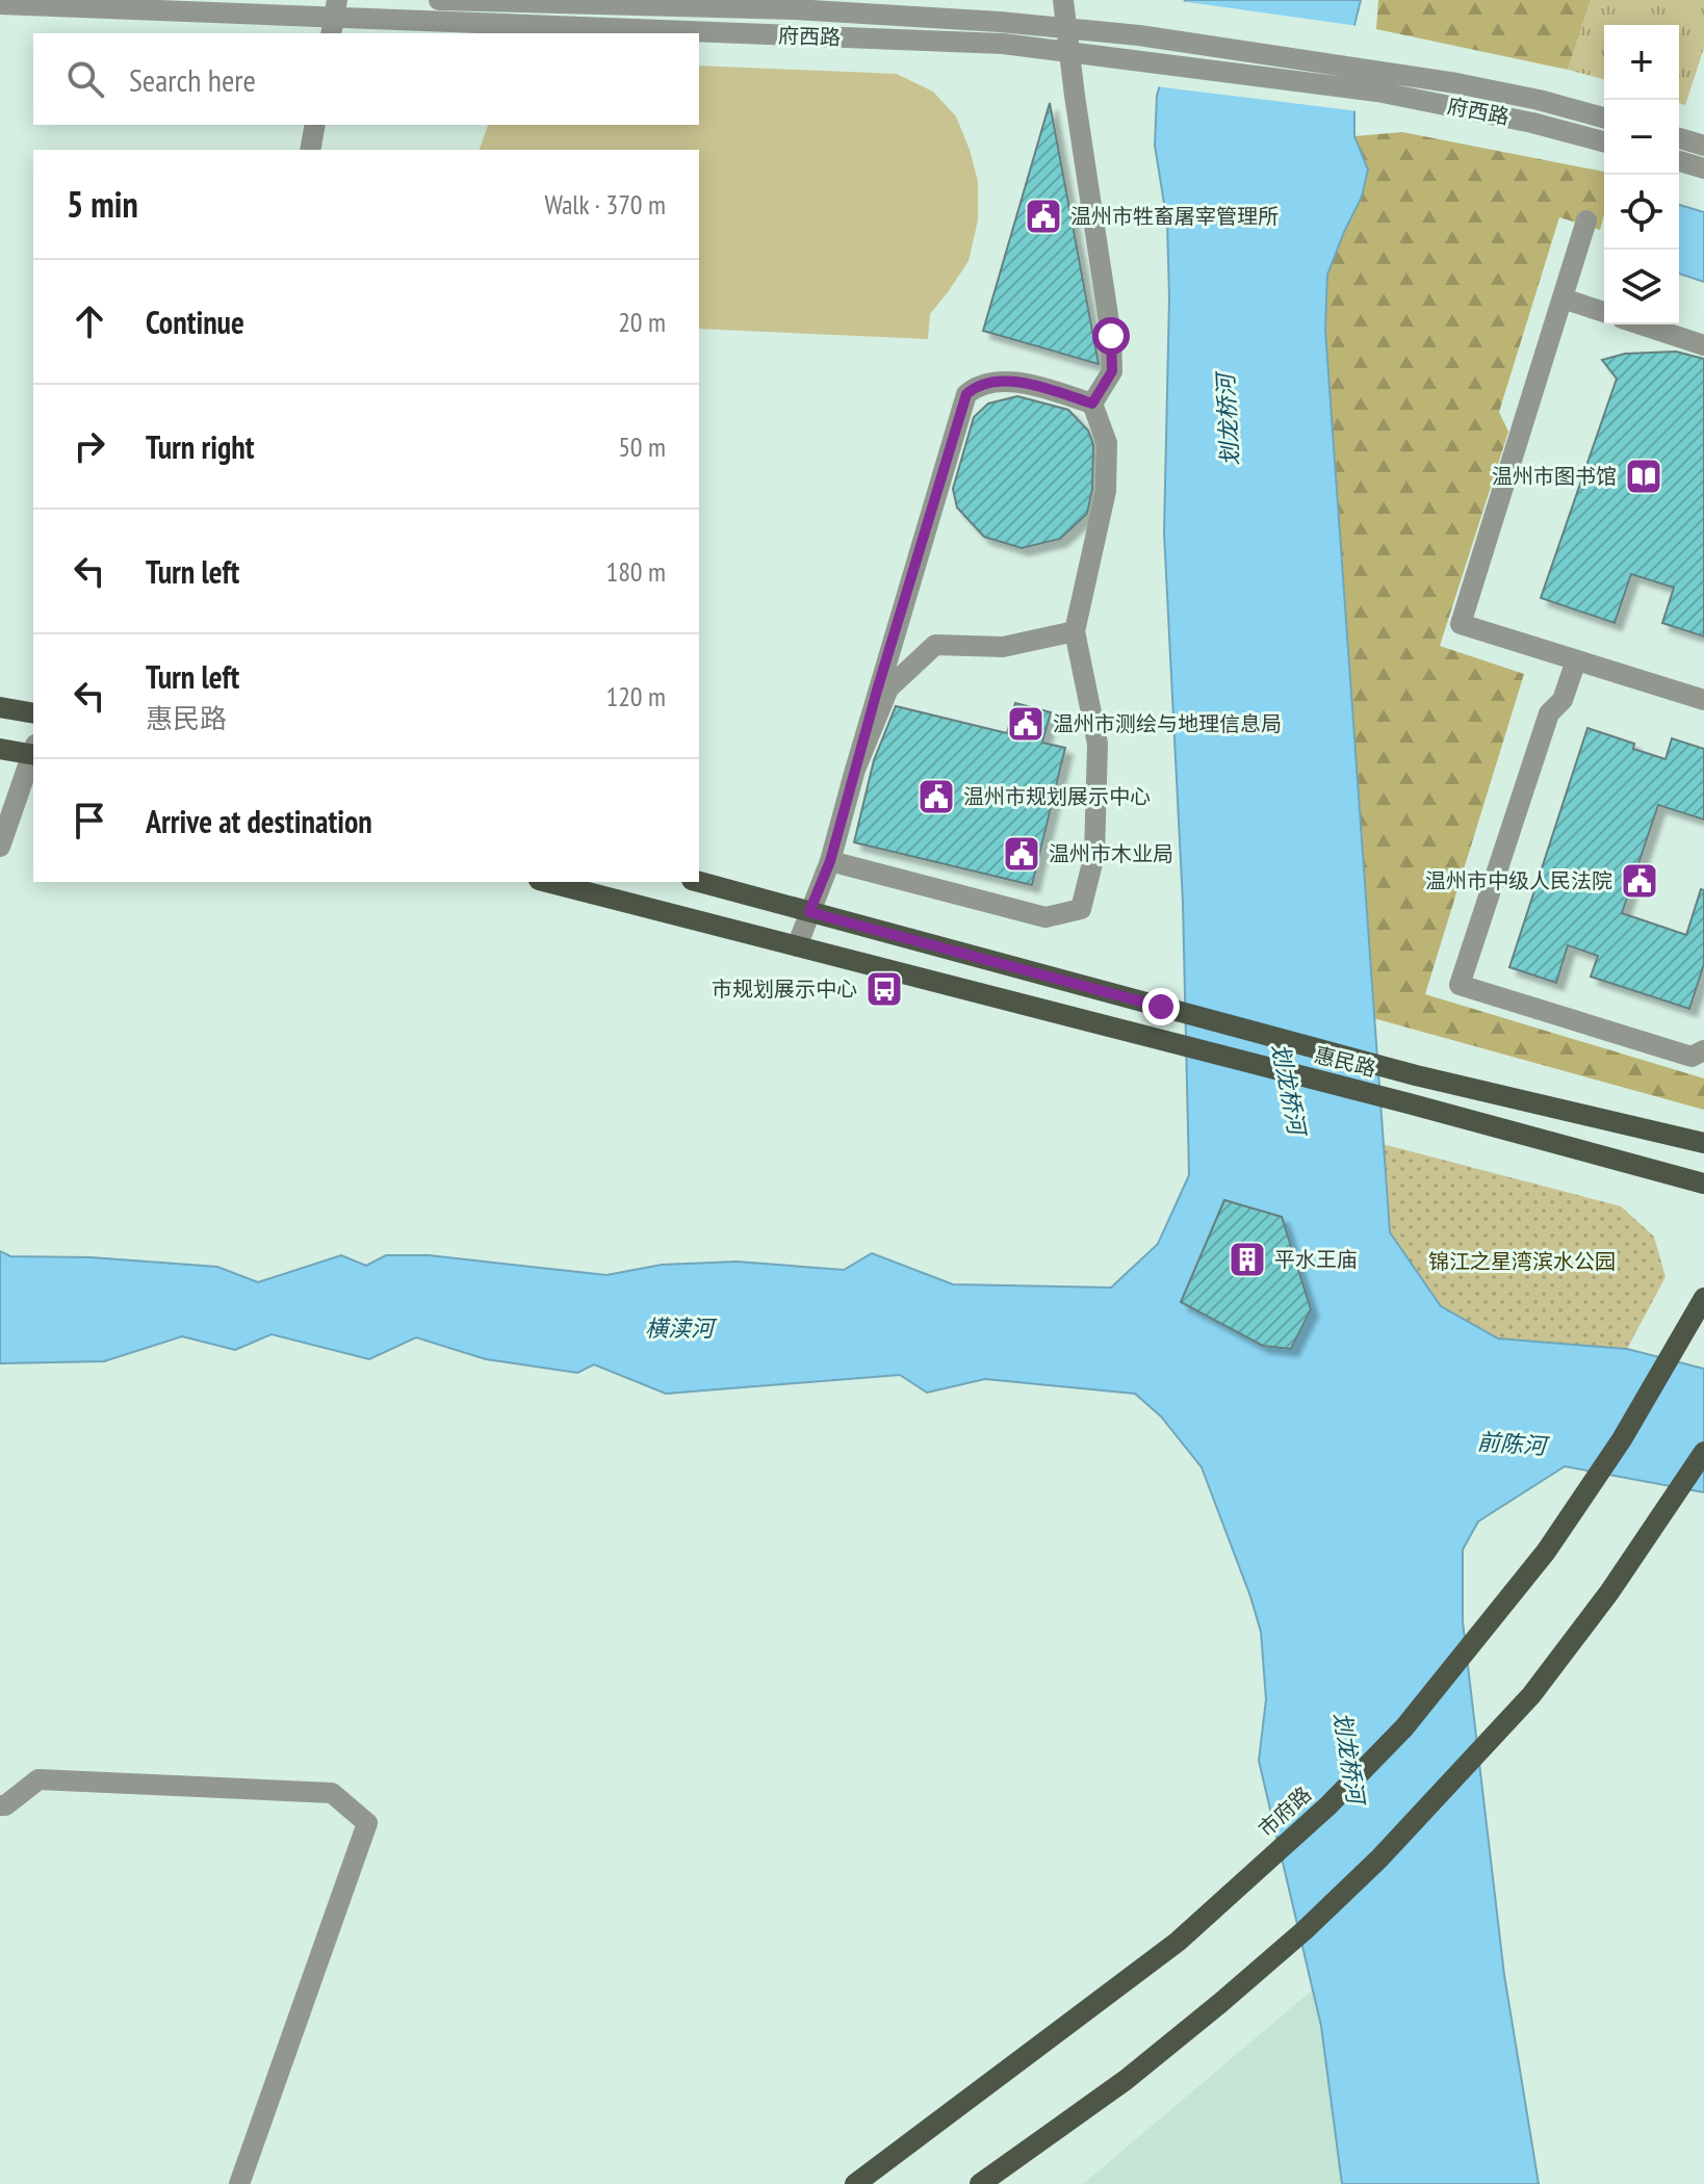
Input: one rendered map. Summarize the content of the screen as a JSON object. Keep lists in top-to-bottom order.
{
  "streets": {
    "main road": ["惠民路", "市府路"],
    "street": ["府西路"]
  },
  "water": ["划龙桥河", "横渎河", "前陈河"],
  "parks": ["锦江之星湾滨水公园"],
  "places": {
    "public building": [
      "温州市牲畜屠宰管理所",
      "温州市测绘与地理信息局",
      "温州市规划展示中心",
      "温州市木业局",
      "温州市中级人民法院"
    ],
    "library": ["温州市图书馆"],
    "bus stop": ["市规划展示中心"],
    "building": ["平水王庙"]
  },
  "page": {
    "map_buttons": ["+", "−"],
    "search": "Search here",
    "heading": ["5 min", "Walk · 370 m"],
    "list": [
      ["Continue", "20 m"],
      ["Turn right", "50 m"],
      ["Turn left", "180 m"],
      ["Turn left", "惠民路", "120 m"],
      "Arrive at destination"
    ]
  }
}
